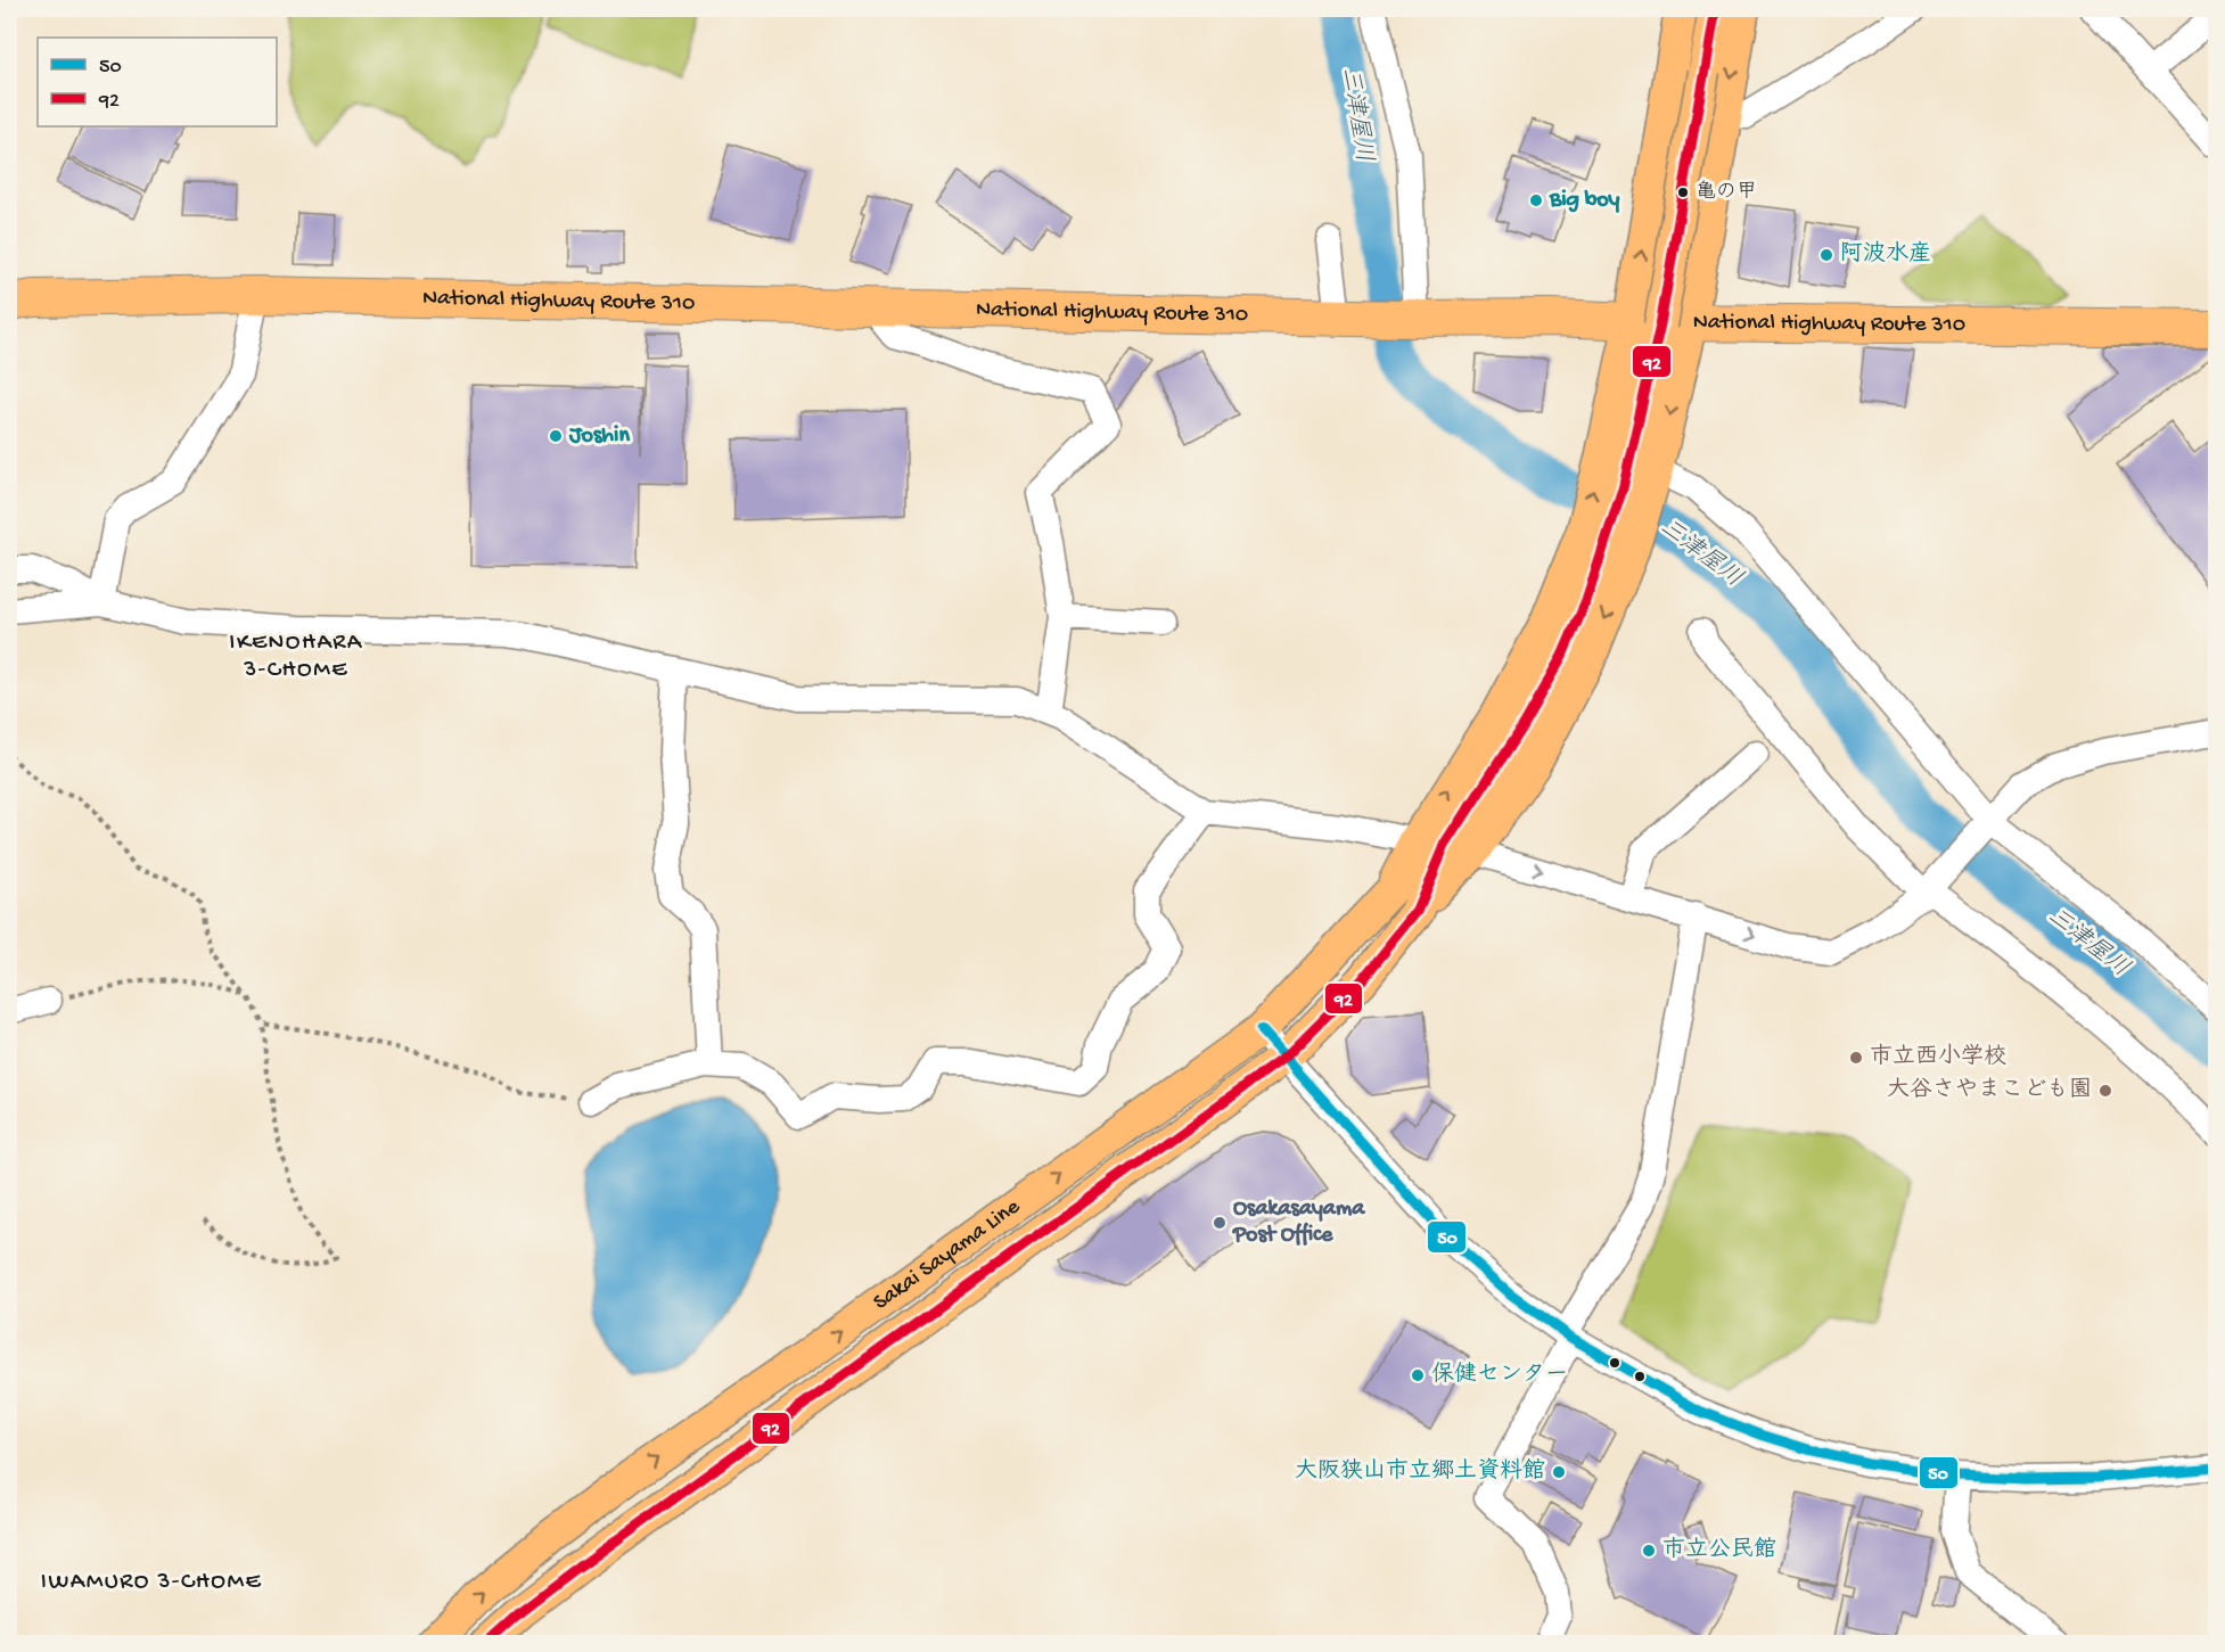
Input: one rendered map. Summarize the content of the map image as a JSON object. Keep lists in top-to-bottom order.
{
  "streets": {
    "highway": ["National Highway Route 310"],
    "main road": ["Sakai Sayama Line"]
  },
  "crossings": [
    ["National Highway Route 310", "Sakai Sayama Line"]
  ],
  "districts": ["IKENOHARA 3-CHOME", "IWAMURO 3-CHOME"],
  "water": ["三津屋川"],
  "places": [
    "亀の甲",
    "Big boy",
    "阿波水産",
    "Joshin",
    "市立西小学校",
    "大谷さやまこども園",
    "Osakasayama Post Office",
    "保健センター",
    "大阪狭山市立郷土資料館",
    "市立公民館"
  ],
  "lines": ["transit line 92", "transit line 50"],
  "legend": ["50", "92"]
}
